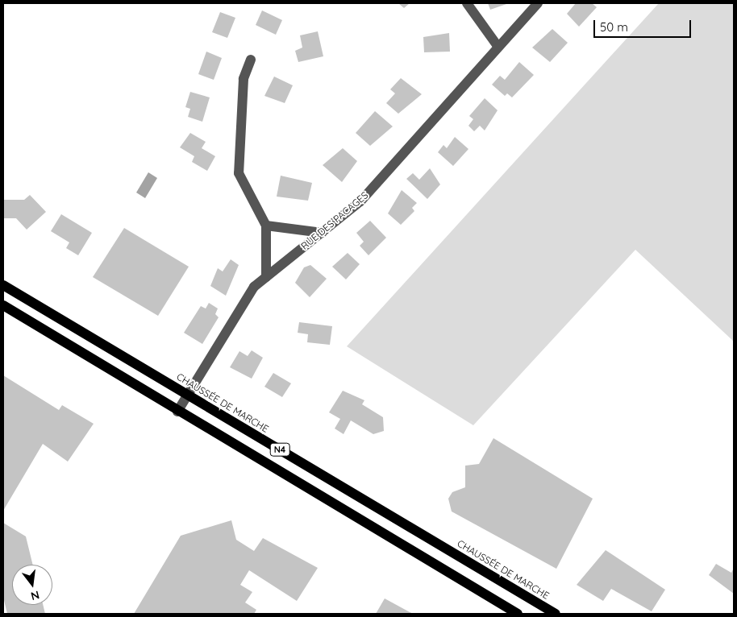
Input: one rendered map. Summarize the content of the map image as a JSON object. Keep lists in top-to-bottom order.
{
  "streets": {
    "main road": ["CHAUSSÉE DE MARCHE", "N4"],
    "street": ["RUE DES PACAGES"]
  },
  "crossings": [
    ["RUE DES PACAGES", "CHAUSSÉE DE MARCHE"],
    ["RUE DES PACAGES", "N4"]
  ],
  "scale_bar": "50 m",
  "north": "bottom"
}
